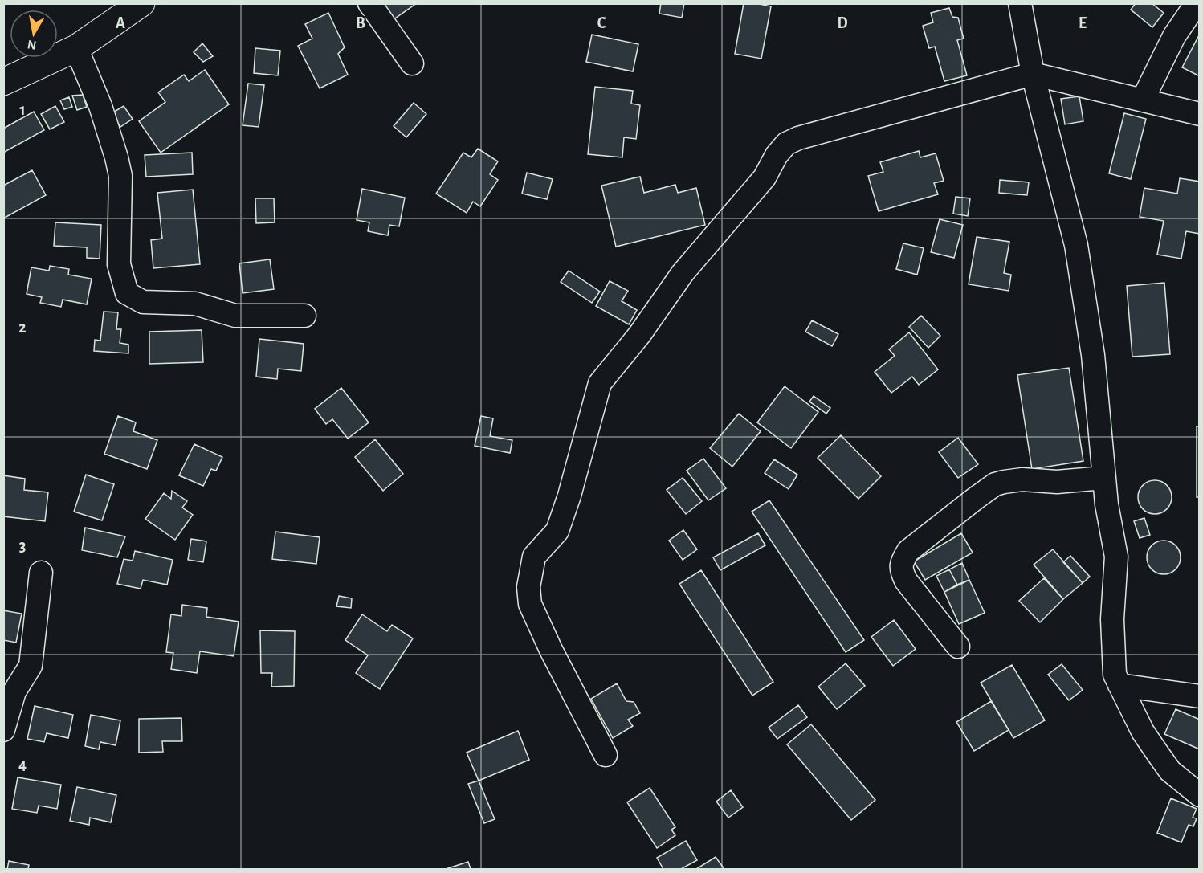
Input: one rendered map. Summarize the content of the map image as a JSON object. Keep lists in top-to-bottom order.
{
  "north": "bottom",
  "grid": {
    "columns": [
      "A",
      "B",
      "C",
      "D",
      "E"
    ],
    "rows": [
      "1",
      "2",
      "3",
      "4"
    ]
  }
}
